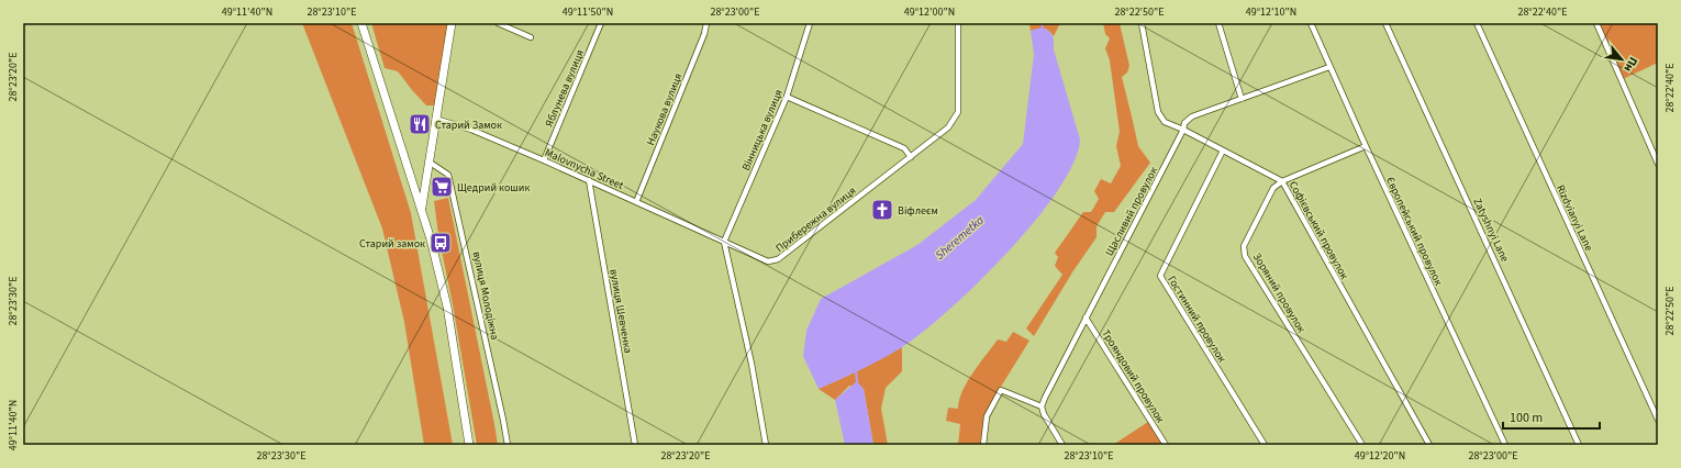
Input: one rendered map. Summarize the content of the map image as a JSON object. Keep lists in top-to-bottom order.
{
  "streets": {
    "street": [
      "Яблунева вулиця",
      "Наукова вулиця",
      "Вінницька вулиця",
      "Malovnycha Street",
      "Щасливий провулок",
      "Rizdvianyi Lane",
      "Прибережна вулиця",
      "Софієвський провулок",
      "Zatyshnyi Lane",
      "Європейський провулок",
      "Зоряний провулок",
      "вулиця Молодіжна",
      "вулиця Шевченка",
      "Гостинний провулок",
      "Трояндовий провулок"
    ]
  },
  "crossings": [
    ["Яблунева вулиця", "Malovnycha Street"],
    ["Наукова вулиця", "Malovnycha Street"],
    ["Вінницька вулиця", "Malovnycha Street"],
    ["Вінницька вулиця", "Прибережна вулиця"],
    ["Malovnycha Street", "Прибережна вулиця"],
    ["Malovnycha Street", "вулиця Шевченка"],
    ["Щасливий провулок", "Софієвський провулок"],
    ["Щасливий провулок", "Європейський провулок"],
    ["Щасливий провулок", "Трояндовий провулок"],
    ["Софієвський провулок", "Зоряний провулок"],
    ["Софієвський провулок", "Гостинний провулок"],
    ["Європейський провулок", "Зоряний провулок"]
  ],
  "water": ["Sheremetka"],
  "places": {
    "restaurant": ["Старий Замок"],
    "supermarket": ["Щедрий кошик"],
    "church": ["Віфлеєм"],
    "bus stop": ["Старий замок"]
  },
  "scale_bar": "100 m",
  "north": "bottom right",
  "coordinates": [
    "49°11'40\"N",
    "28°23'10\"E",
    "49°11'50\"N",
    "28°23'00\"E",
    "49°12'00\"N",
    "28°22'50\"E",
    "49°12'10\"N",
    "28°22'40\"E",
    "28°23'20\"E",
    "28°23'30\"E",
    "49°12'20\"N"
  ]
}
